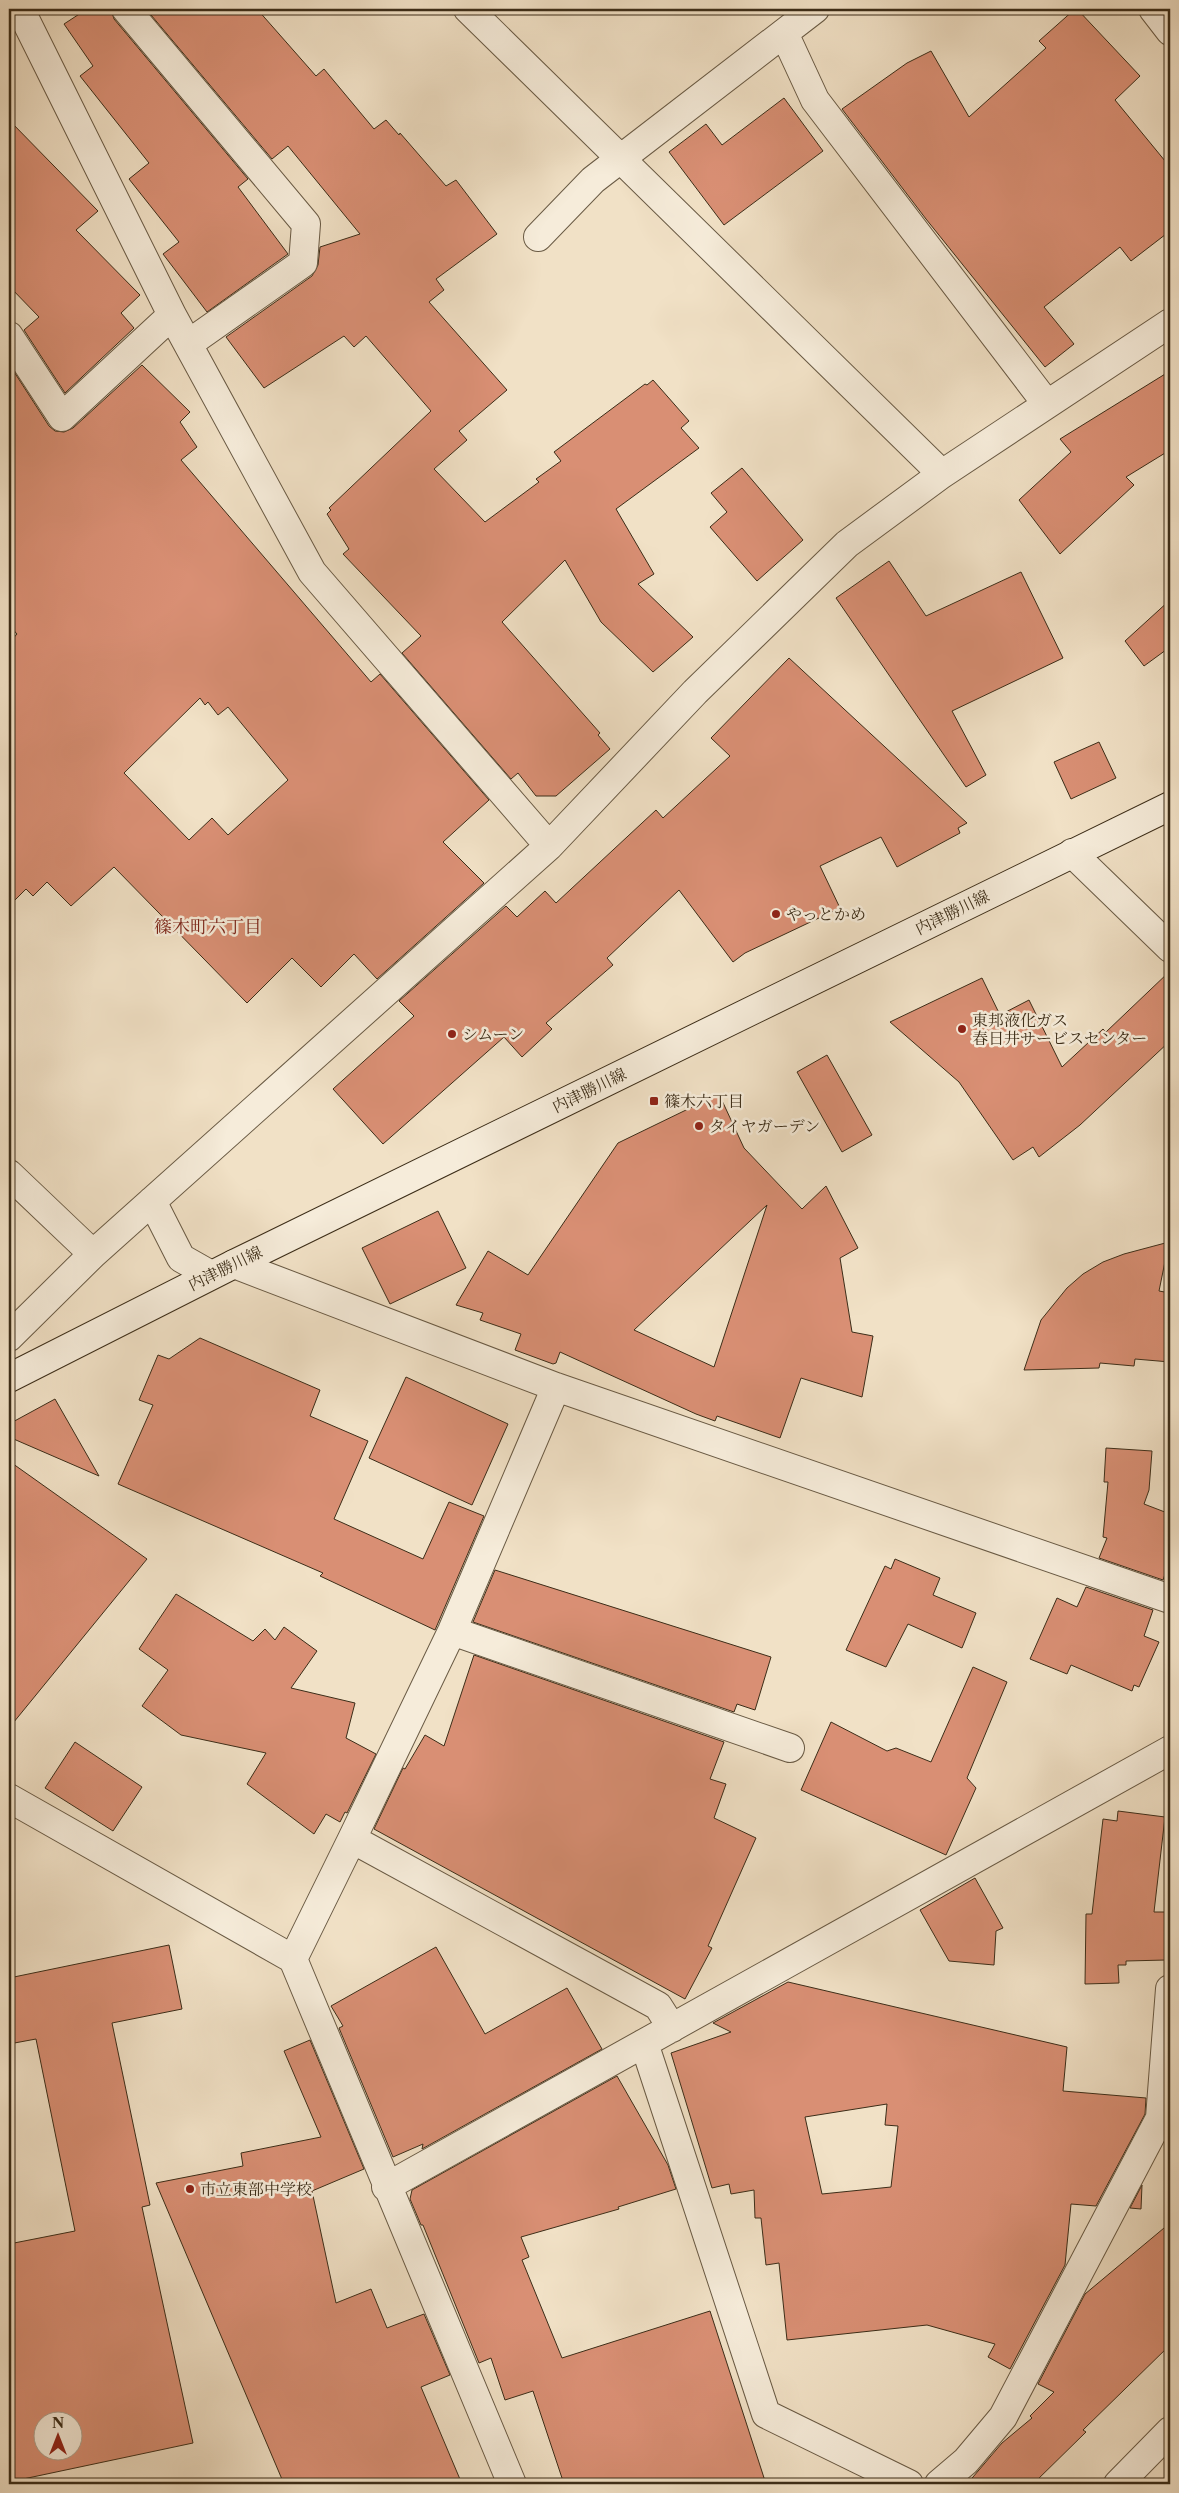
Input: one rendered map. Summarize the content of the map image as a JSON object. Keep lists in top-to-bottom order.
{
  "streets": {
    "street": ["内津勝川線"]
  },
  "districts": ["篠木町六丁目"],
  "places": {
    "other": [
      "やっとかめ",
      "東邦液化ガス 春日井サービスセンター",
      "シムーン",
      "タイヤガーデン",
      "市立東部中学校"
    ],
    "transit": ["篠木六丁目"]
  },
  "north": "top"
}
